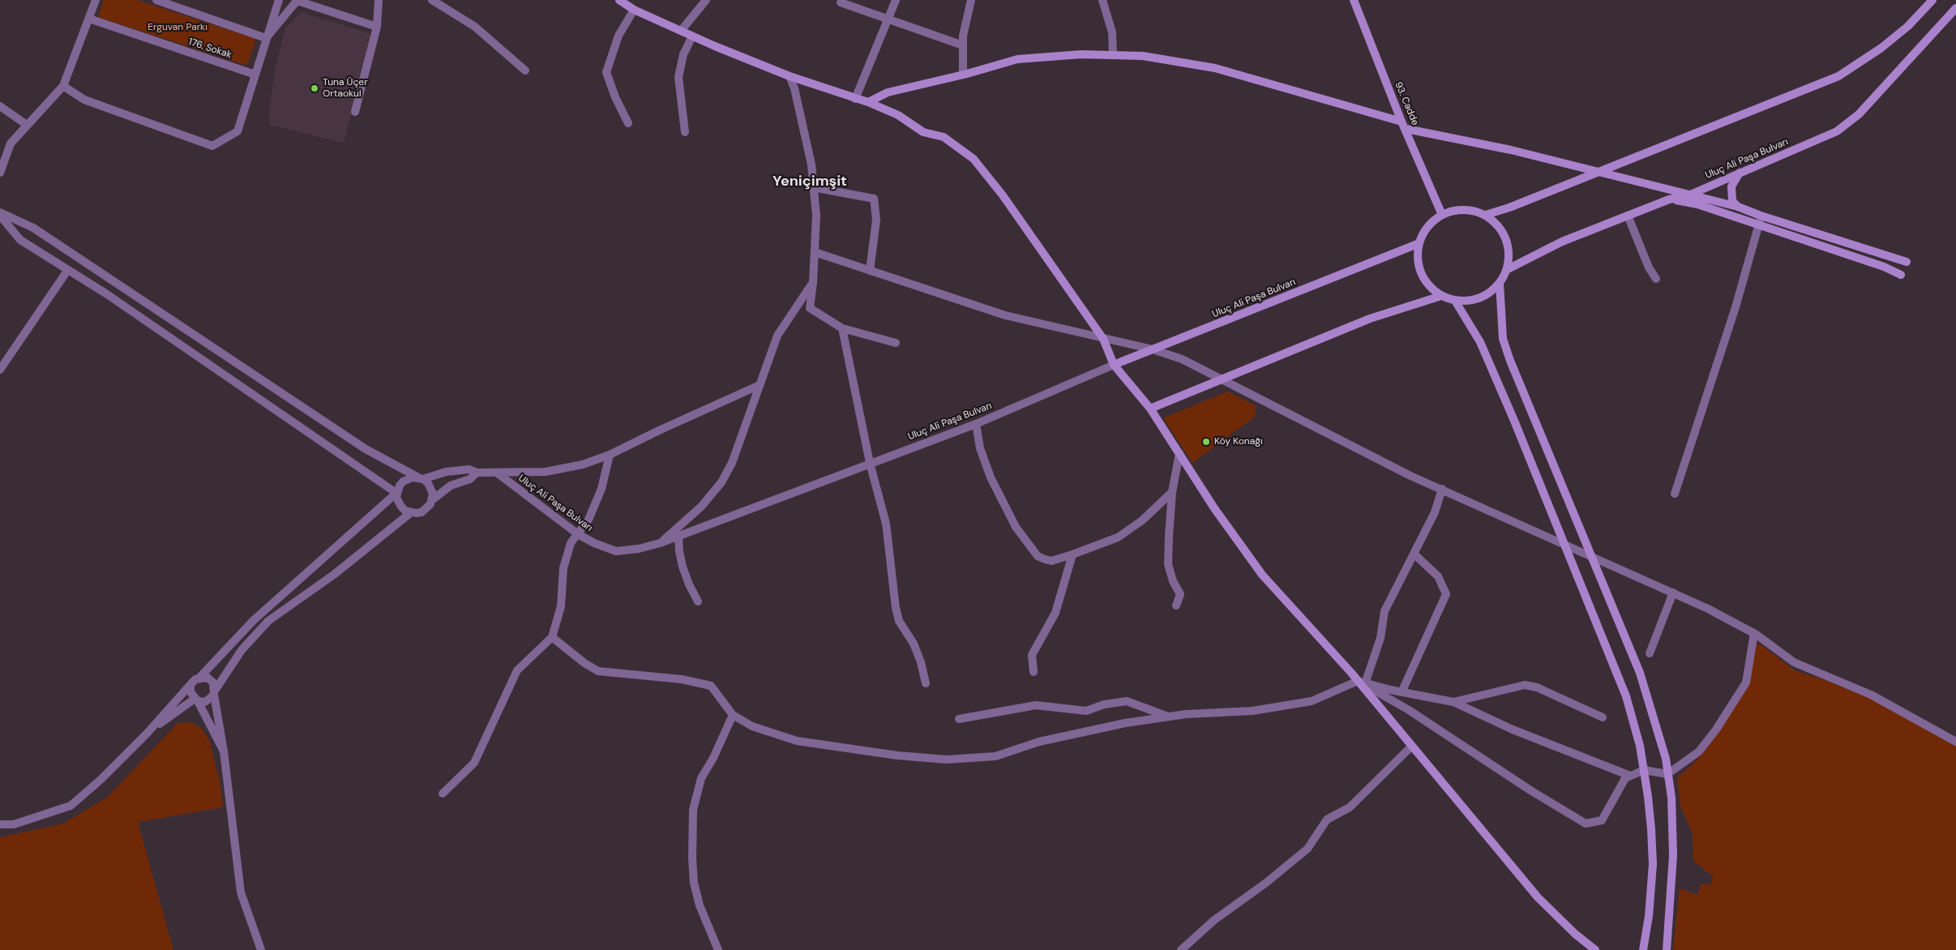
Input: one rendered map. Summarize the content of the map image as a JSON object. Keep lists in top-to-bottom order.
{
  "streets": {
    "street": ["176. Sokak", "93. Cadde", "Uluç Ali Paşa Bulvarı"]
  },
  "crossings": [
    ["93. Cadde", "Uluç Ali Paşa Bulvarı"]
  ],
  "districts": ["Yeniçimşit"],
  "parks": ["Erguvan Parkı"],
  "places": ["Tuna Üçer Ortaokul", "Köy Konağı"]
}
